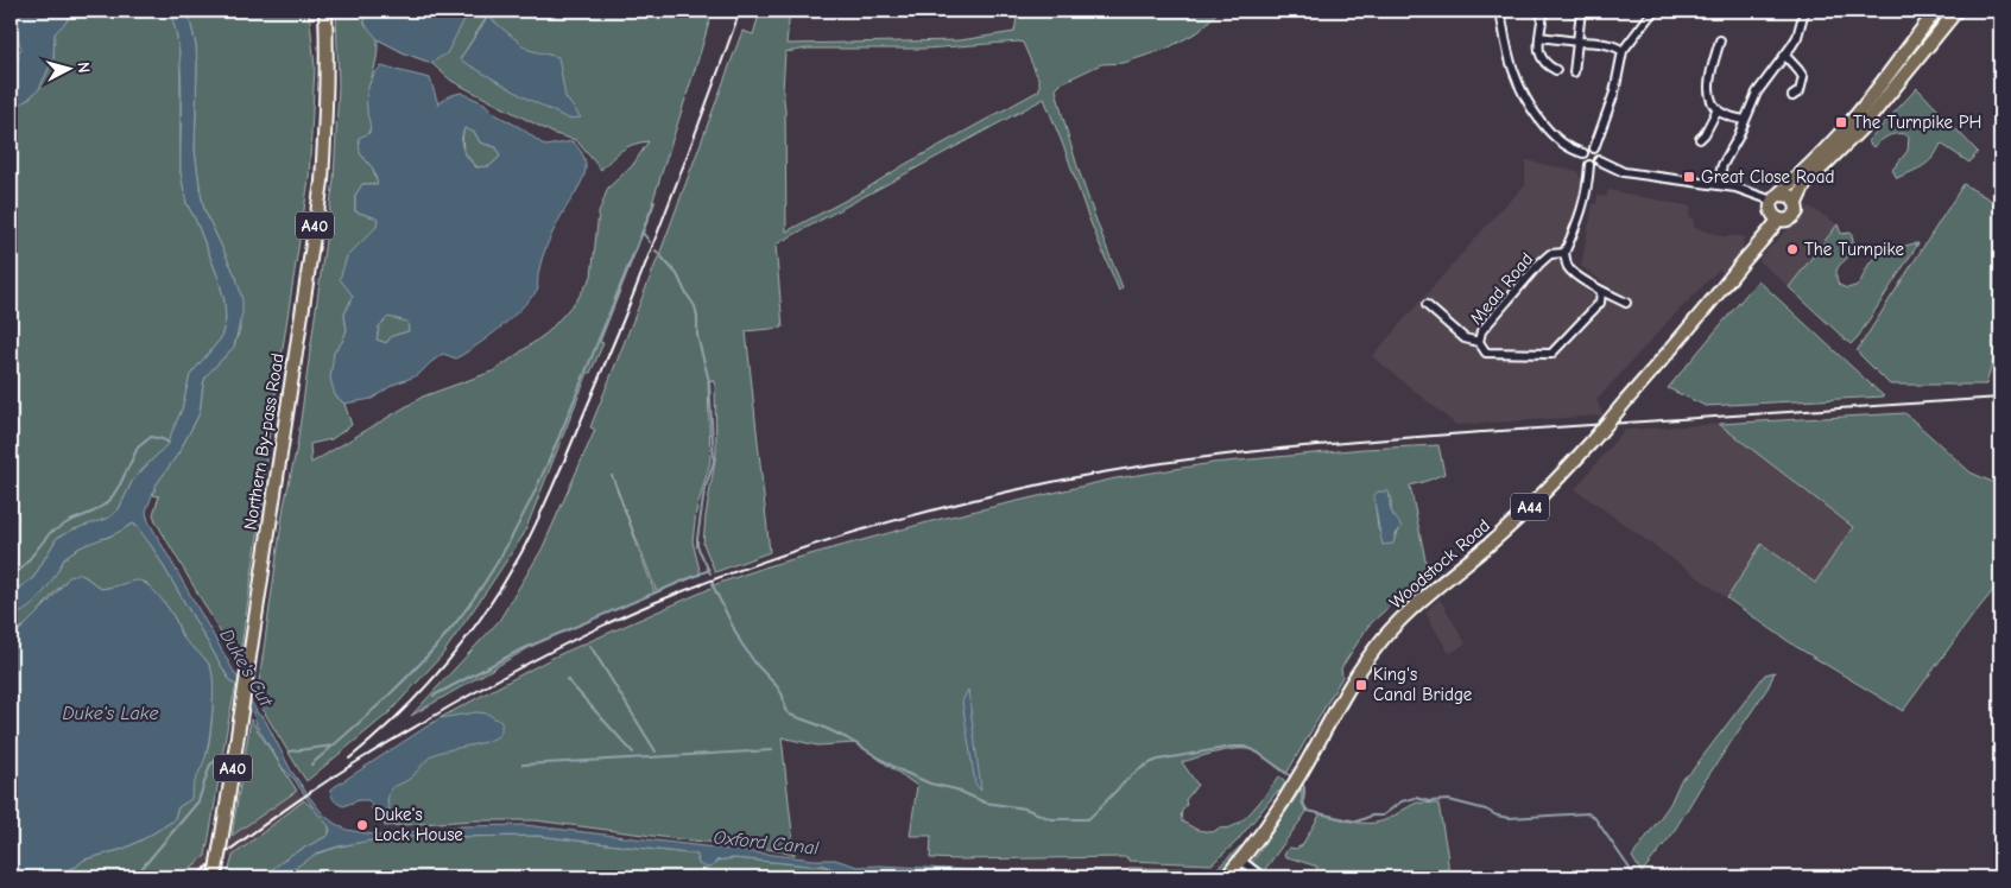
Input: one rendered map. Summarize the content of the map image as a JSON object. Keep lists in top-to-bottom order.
{
  "streets": {
    "highway": [
      "A40",
      "Northern By-pass Road",
      "A44",
      "Woodstock Road"
    ],
    "street": ["Mead Road"]
  },
  "crossings": [
    ["A44", "Woodstock Road"]
  ],
  "water": ["Duke's Cut", "Duke's Lake", "Oxford Canal"],
  "places": {
    "transit": ["The Turnpike PH", "Great Close Road", "King's Canal Bridge"],
    "other": ["The Turnpike", "Duke's Lock House"]
  },
  "north": "right"
}
